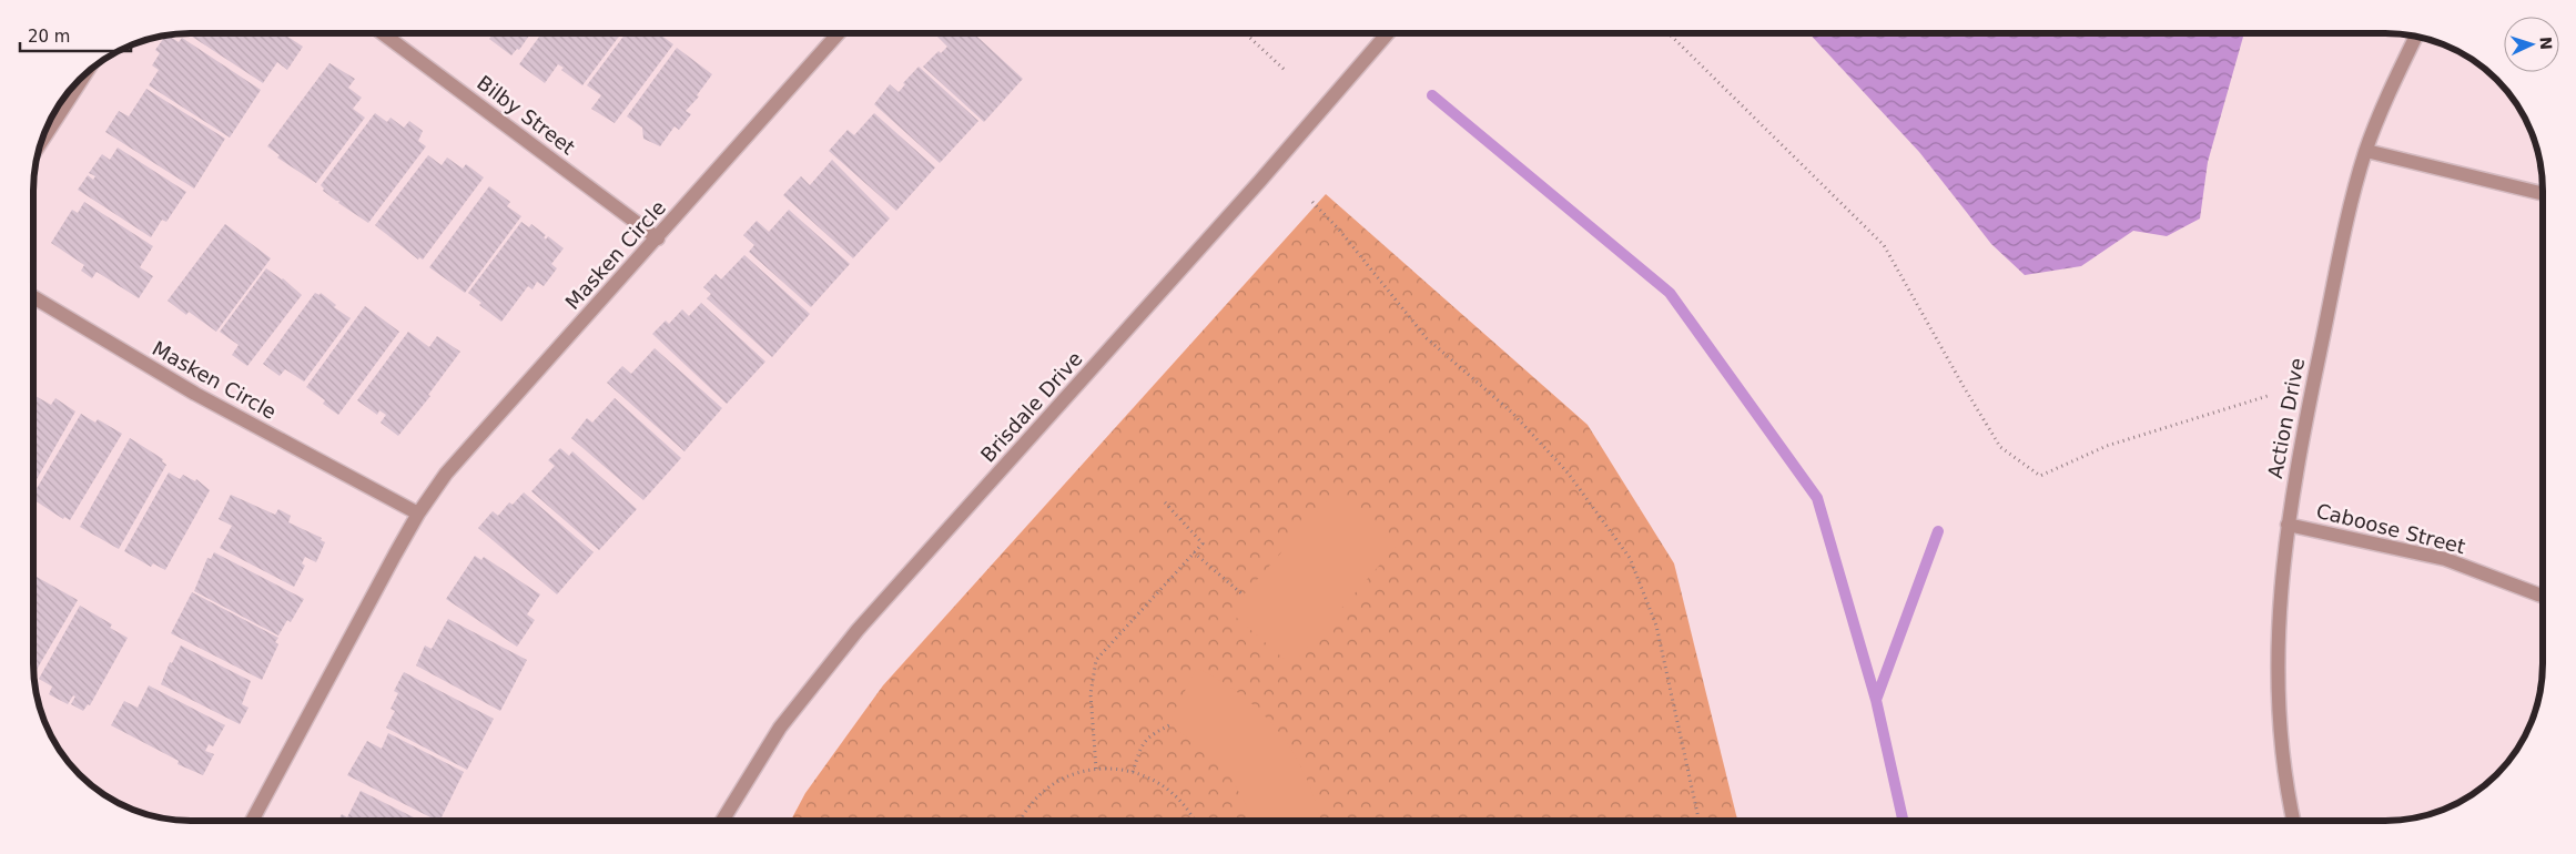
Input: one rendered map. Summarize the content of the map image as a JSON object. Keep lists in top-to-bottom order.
{
  "streets": {
    "street": [
      "Bilby Street",
      "Masken Circle",
      "Brisdale Drive",
      "Action Drive",
      "Caboose Street"
    ]
  },
  "crossings": [
    ["Bilby Street", "Masken Circle"],
    ["Action Drive", "Caboose Street"]
  ],
  "scale_bar": "20 m",
  "north": "right"
}
